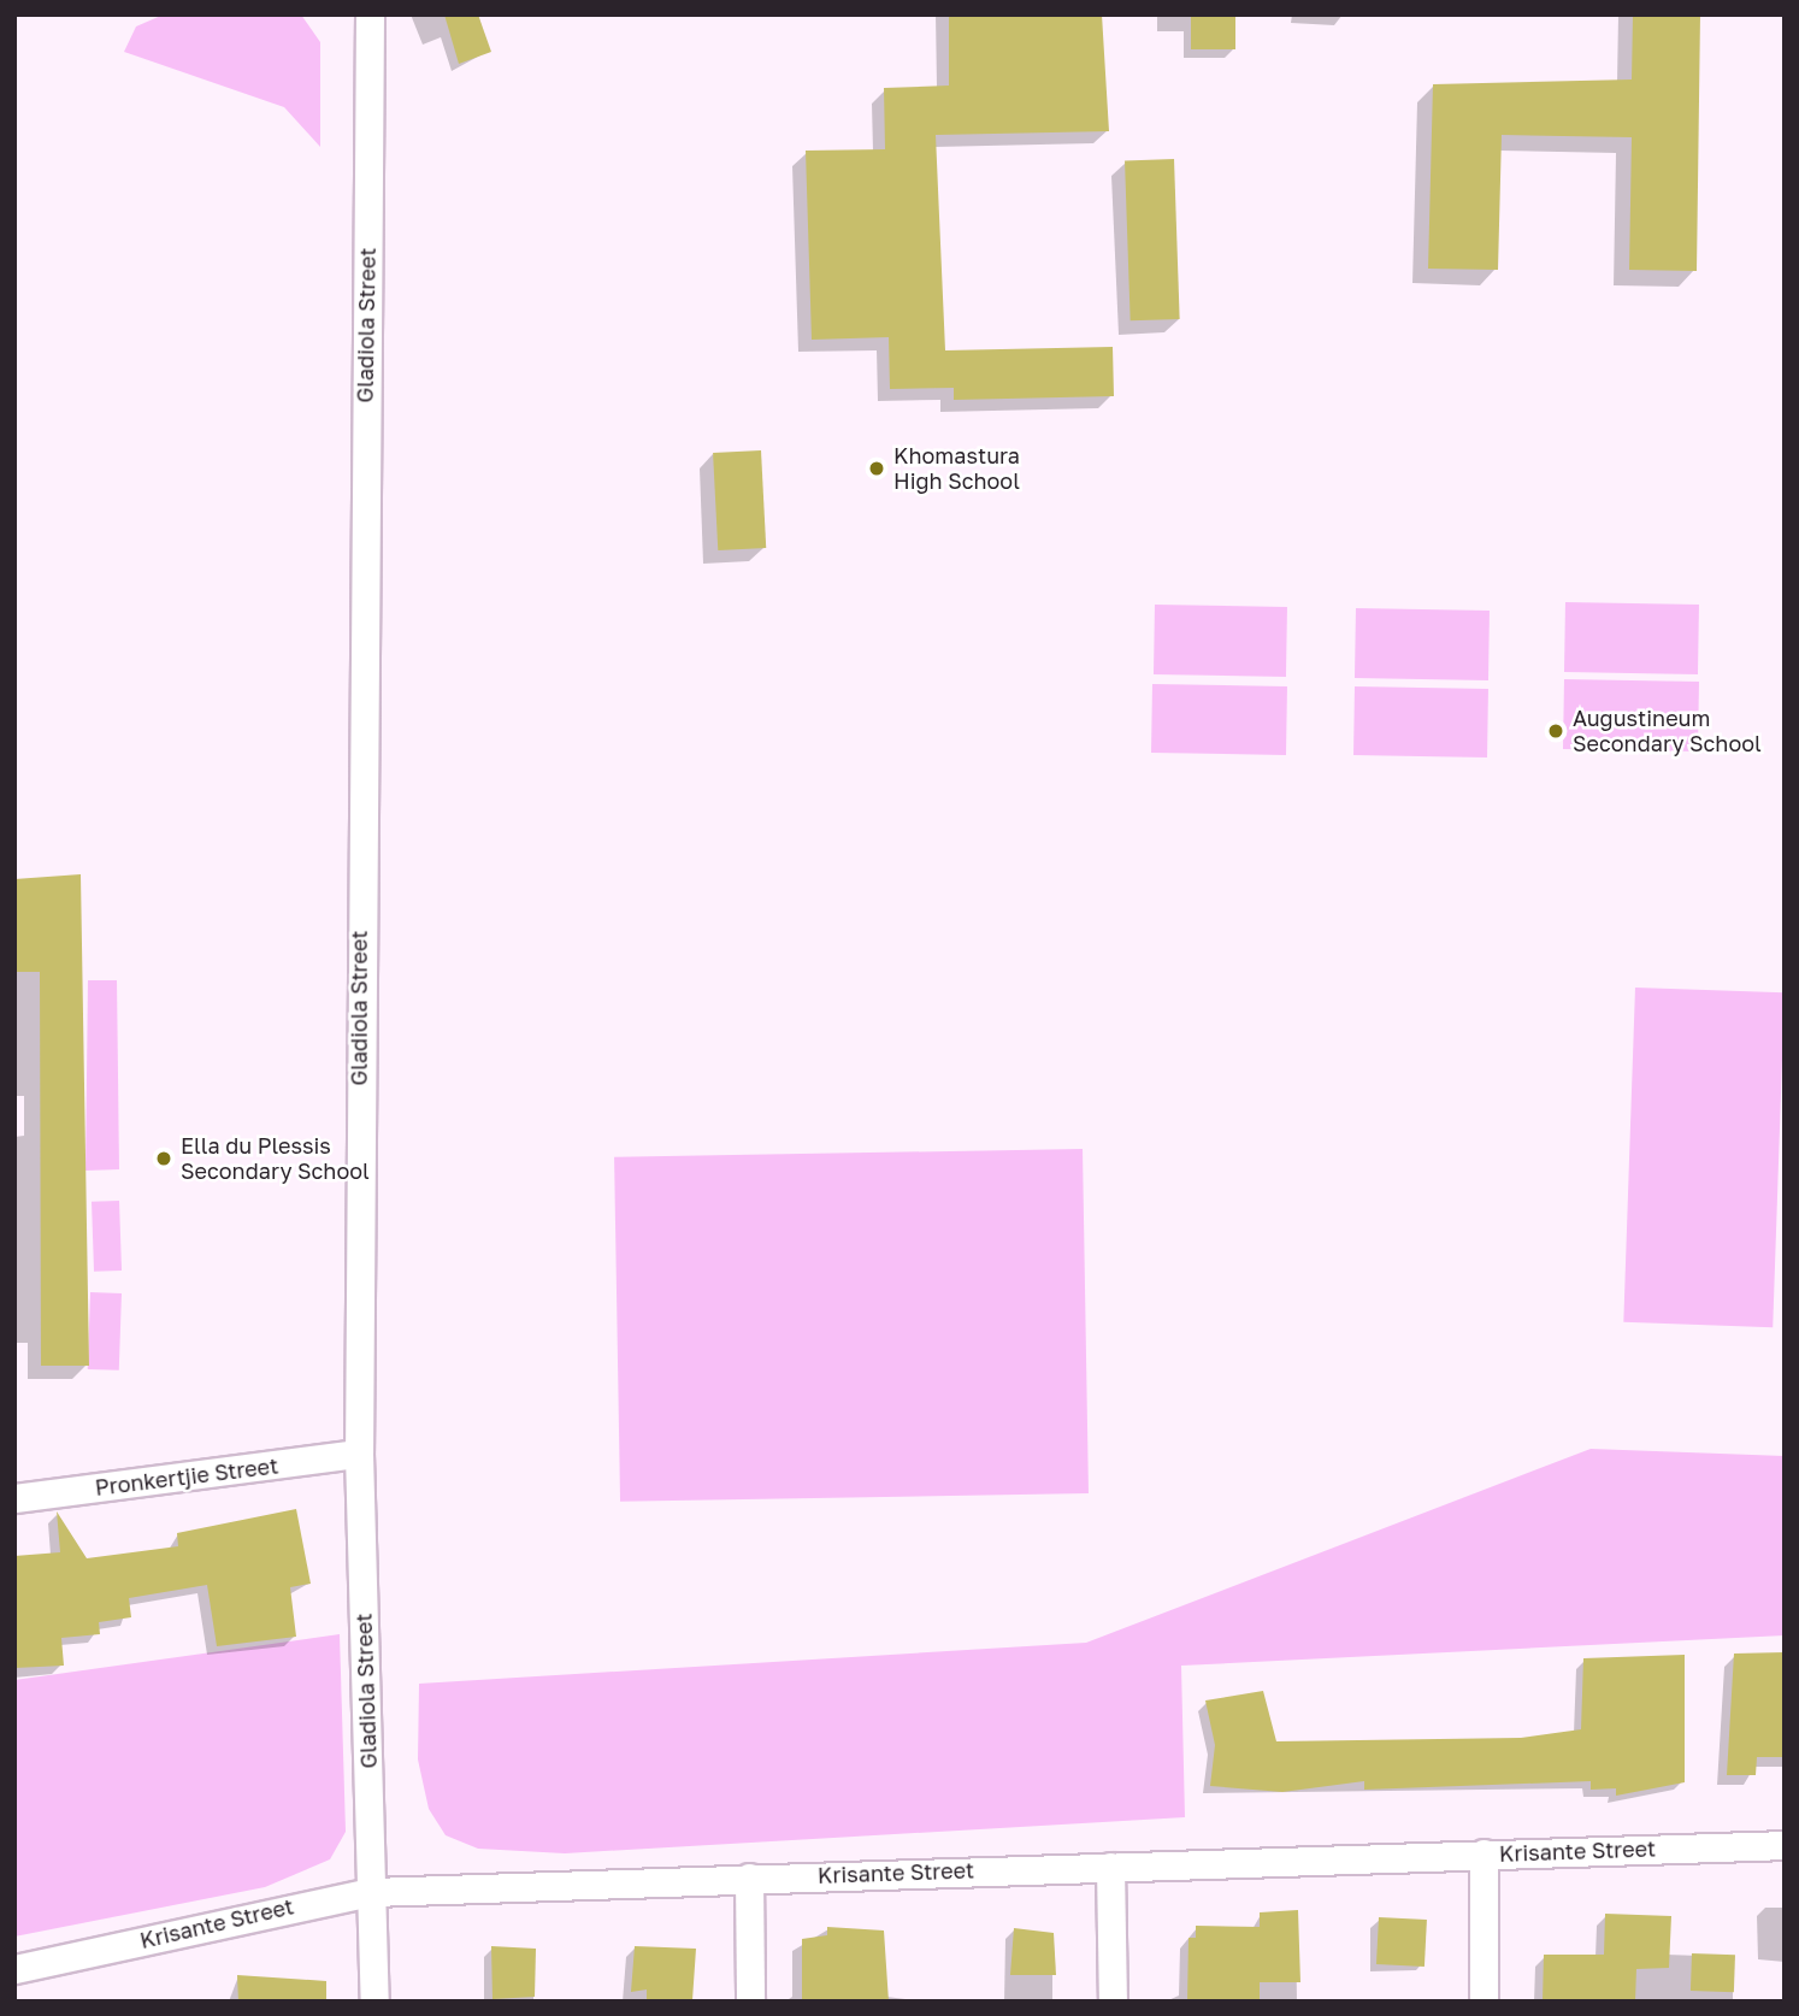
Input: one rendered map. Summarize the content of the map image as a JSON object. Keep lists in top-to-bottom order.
{
  "streets": {
    "street": ["Gladiola Street", "Pronkertjie Street", "Krisante Street"]
  },
  "crossings": [
    ["Gladiola Street", "Pronkertjie Street"],
    ["Gladiola Street", "Krisante Street"]
  ],
  "places": ["Khomastura High School", "Augustineum Secondary School", "Ella du Plessis Secondary School"]
}
